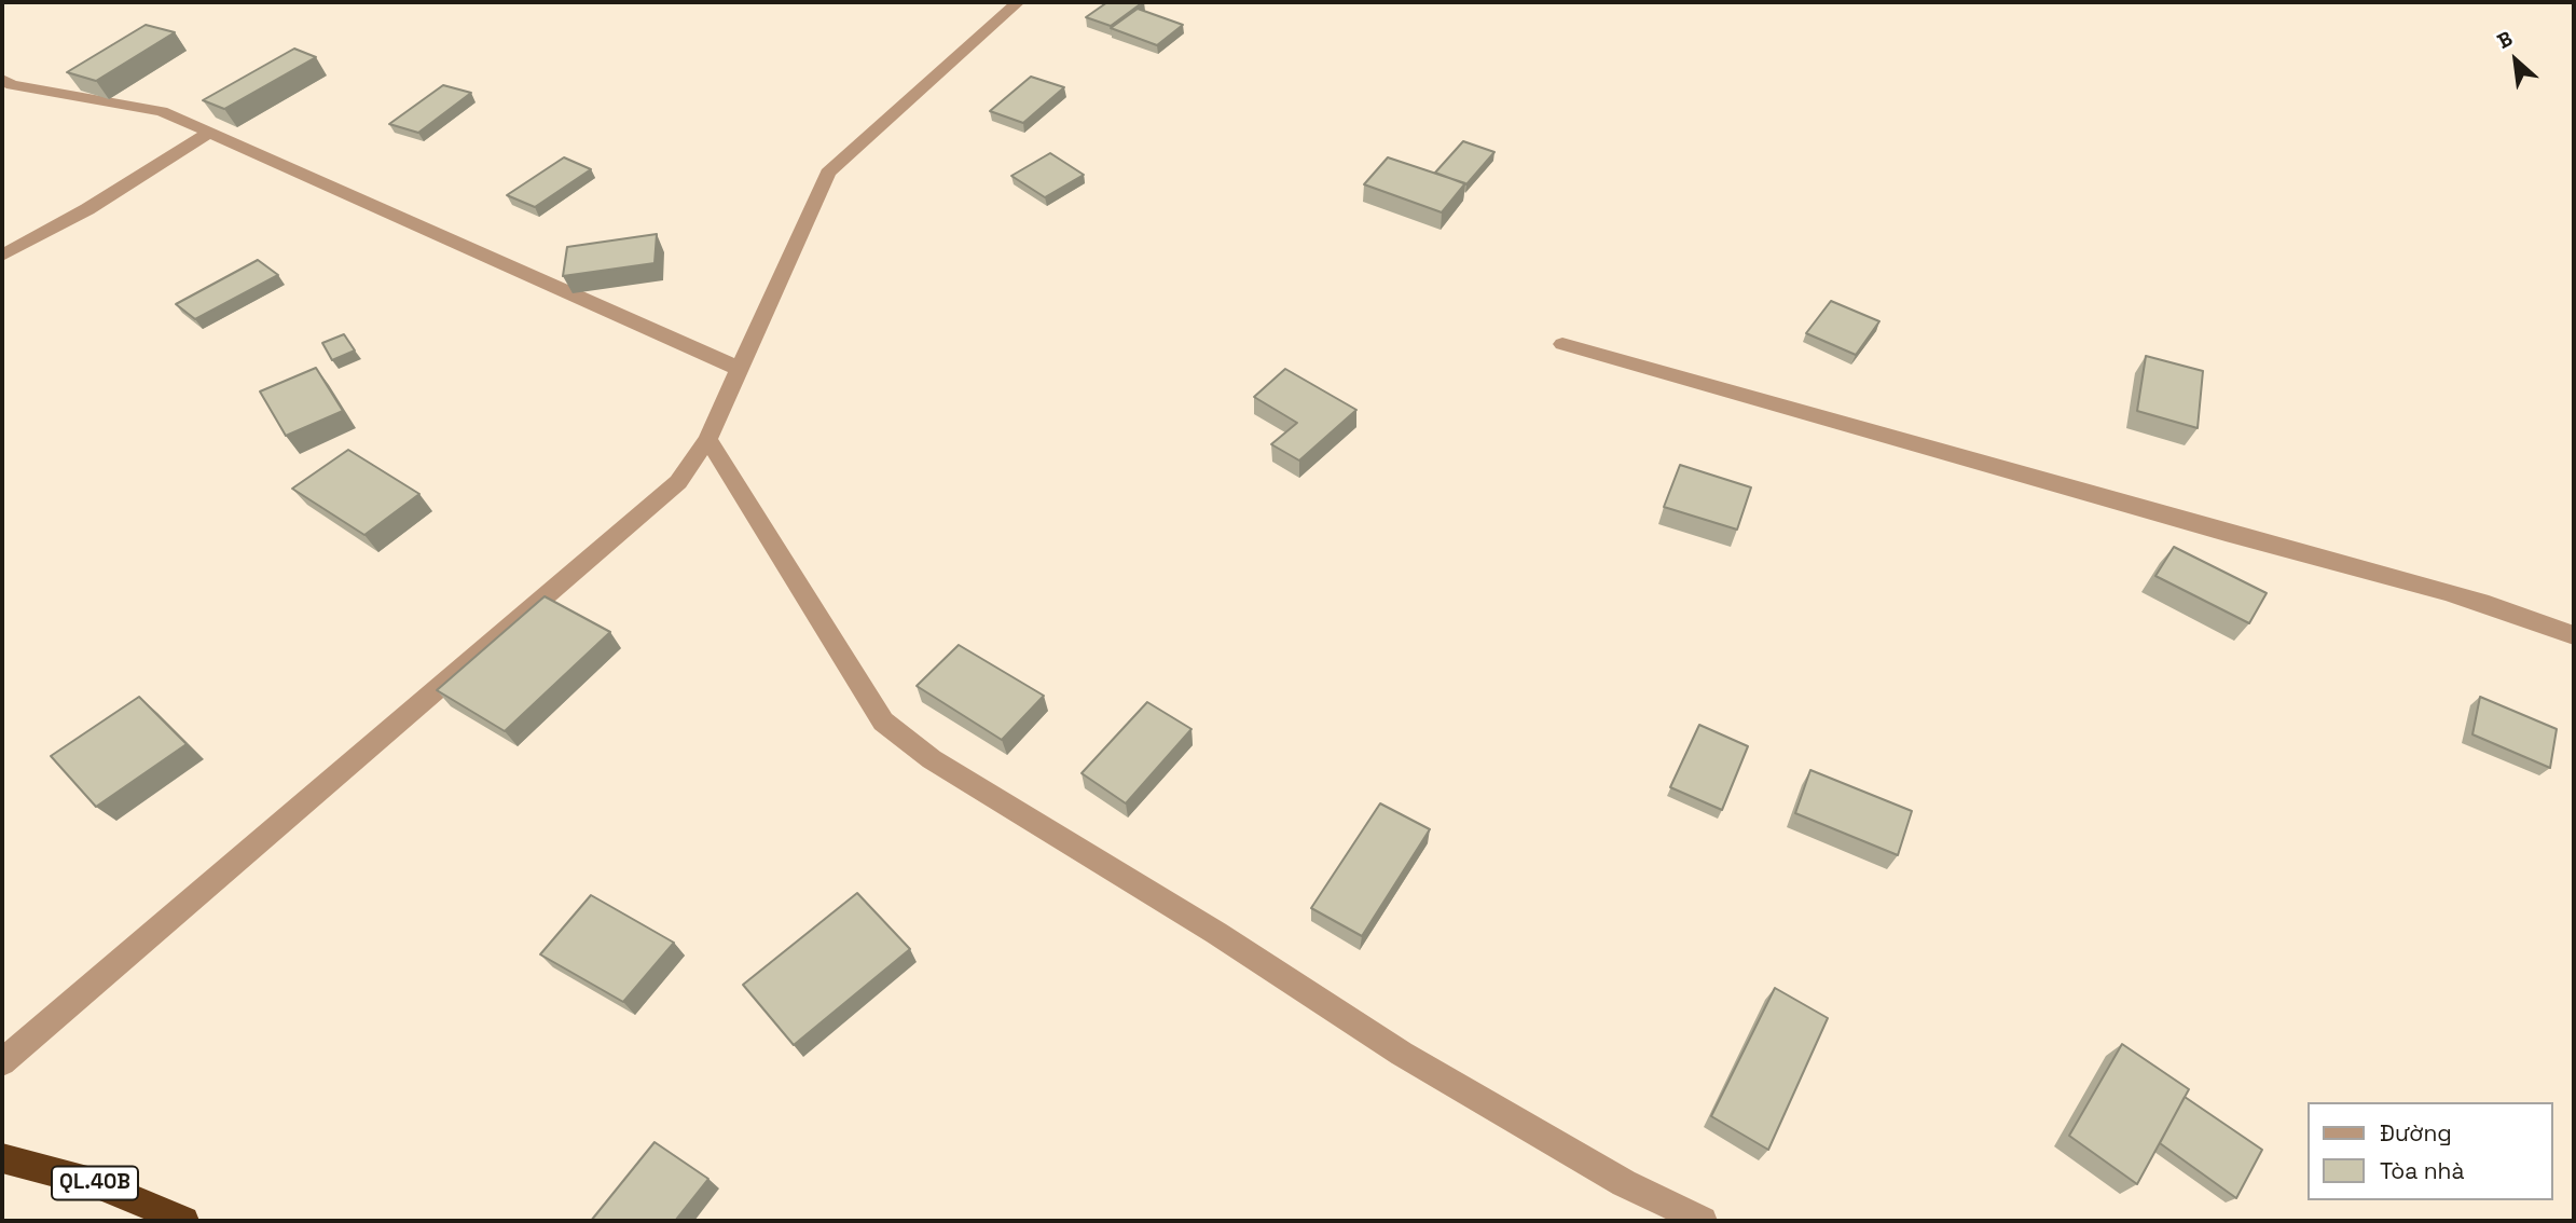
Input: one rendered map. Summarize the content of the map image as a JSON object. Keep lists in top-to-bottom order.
{
  "streets": {
    "highway": ["QL.40B"]
  },
  "legend": ["Đường", "Tòa nhà"],
  "north": "top left"
}
